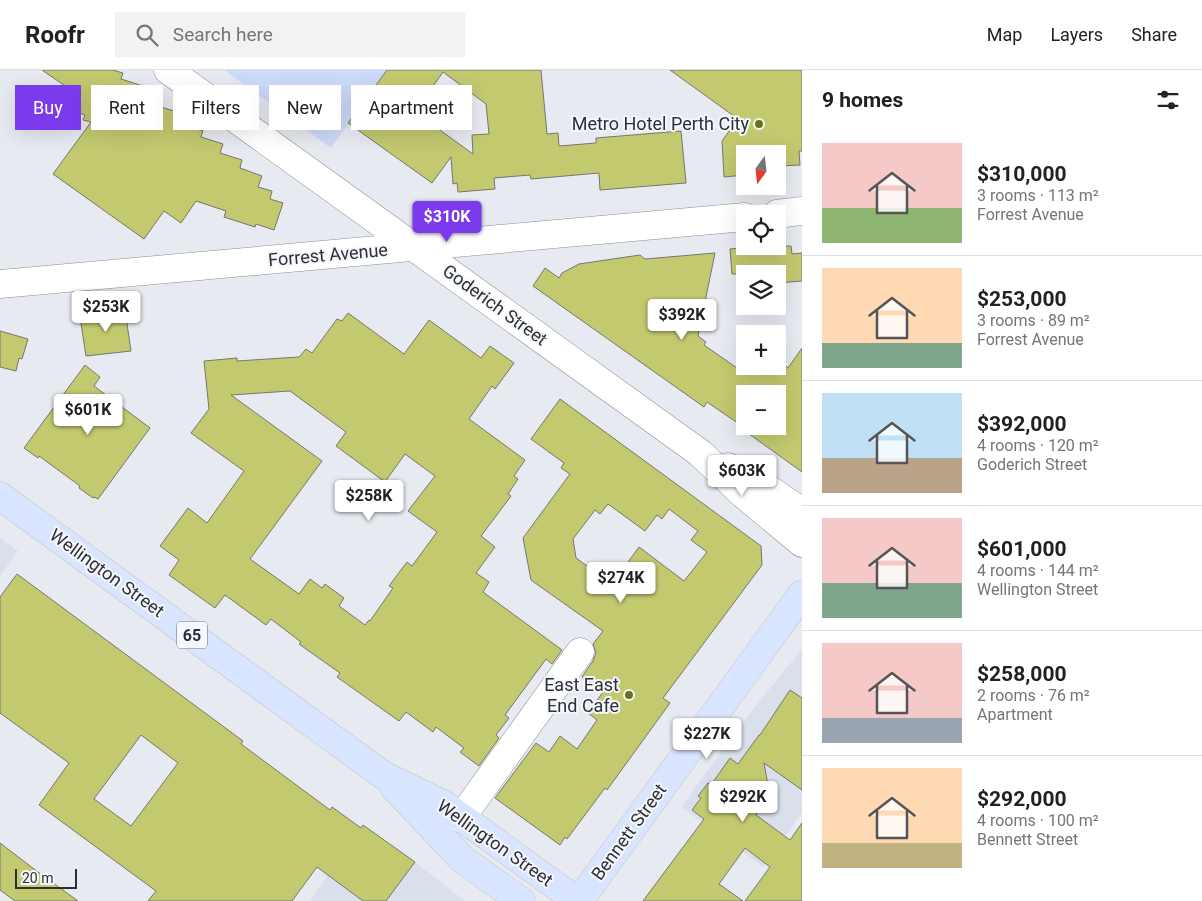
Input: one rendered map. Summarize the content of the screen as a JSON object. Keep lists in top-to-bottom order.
{
  "streets": {
    "main road": ["Wellington Street", "65", "Bennett Street"],
    "street": ["Forrest Avenue", "Goderich Street"]
  },
  "crossings": [
    ["Forrest Avenue", "Goderich Street"],
    ["Wellington Street", "Bennett Street"]
  ],
  "places": ["Metro Hotel Perth City", "East East End Cafe"],
  "scale_bar": "20 m",
  "north": "bottom",
  "page": {
    "header": "Roofr",
    "search": "Search here",
    "nav": ["Map", "Layers", "Share"],
    "heading": "9 homes",
    "chip": [
      "Buy",
      "Rent",
      "Filters",
      "New",
      "Apartment"
    ],
    "list": [
      {
        "name": "$310,000",
        "note": "3 rooms · 113 m² · Forrest Avenue"
      },
      {
        "name": "$253,000",
        "note": "3 rooms · 89 m² · Forrest Avenue"
      },
      {
        "name": "$392,000",
        "note": "4 rooms · 120 m² · Goderich Street"
      },
      {
        "name": "$601,000",
        "note": "4 rooms · 144 m² · Wellington Street"
      },
      {
        "name": "$258,000",
        "note": "2 rooms · 76 m² · Apartment"
      },
      {
        "name": "$292,000",
        "note": "4 rooms · 100 m² · Bennett Street"
      }
    ],
    "map_buttons": ["+", "−"],
    "price": [
      "$310K",
      "$253K",
      "$392K",
      "$601K",
      "$603K",
      "$258K",
      "$274K",
      "$227K",
      "$292K"
    ],
    "scale": "20 m"
  }
}
